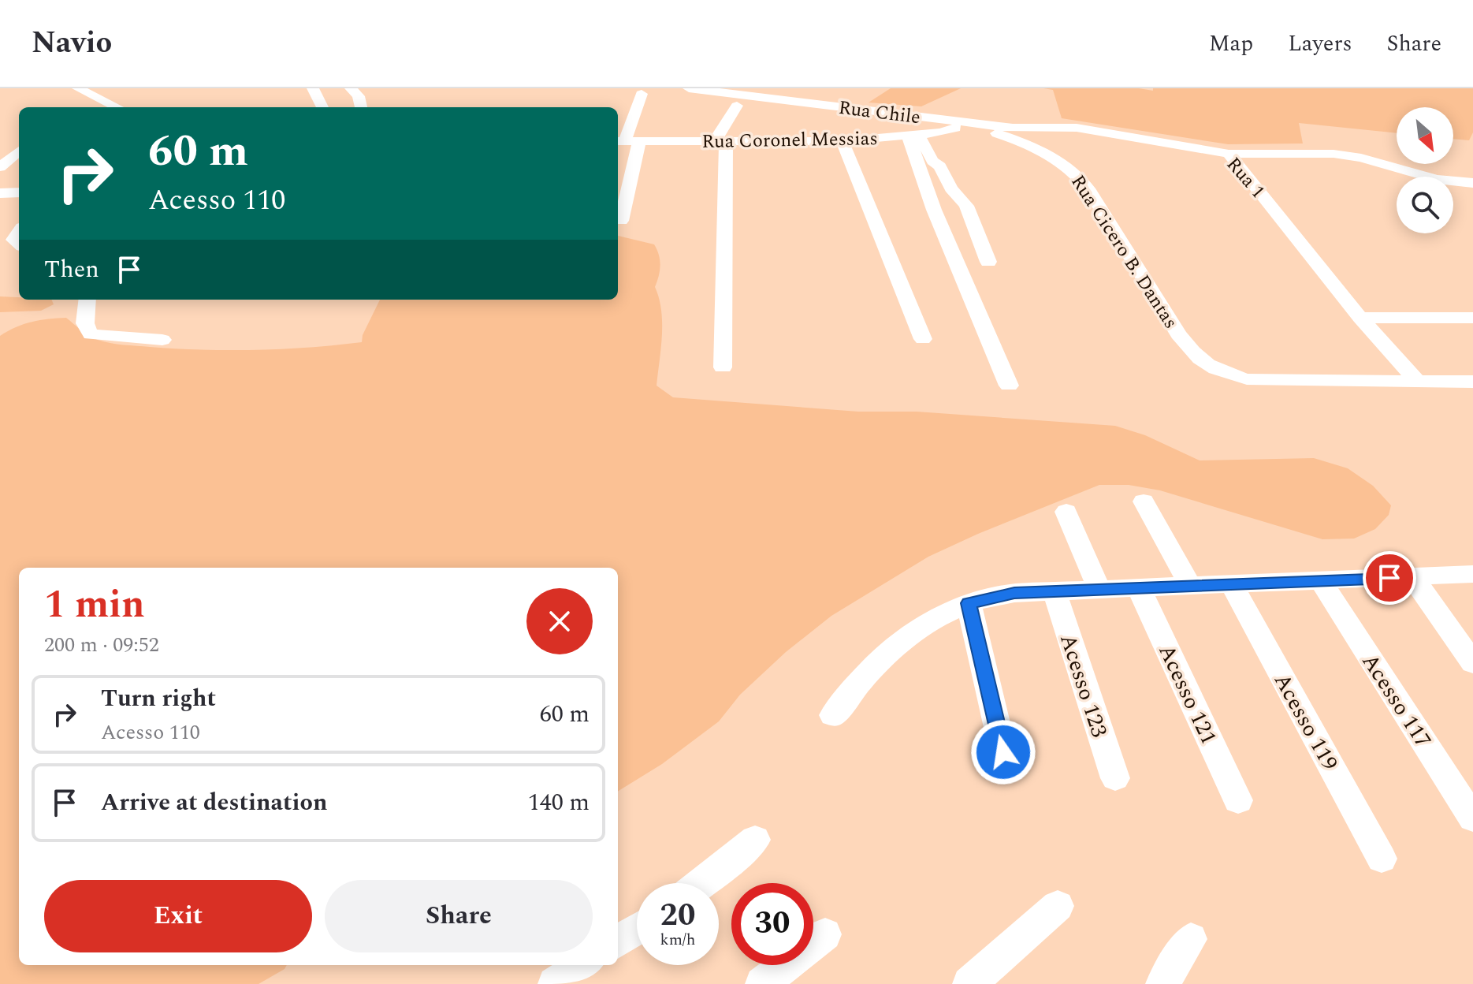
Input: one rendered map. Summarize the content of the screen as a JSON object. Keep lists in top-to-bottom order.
{
  "streets": {
    "street": [
      "Rua Chile",
      "Rua Coronel Messias",
      "Rua 1",
      "Rua Cicero B. Dantas",
      "Acesso 123",
      "Acesso 121",
      "Acesso 117",
      "Acesso 119"
    ]
  },
  "crossings": [
    ["Rua Chile", "Rua Coronel Messias"],
    ["Rua Chile", "Rua 1"],
    ["Rua Chile", "Rua Cicero B. Dantas"],
    ["Rua Coronel Messias", "Rua 1"],
    ["Rua Coronel Messias", "Rua Cicero B. Dantas"],
    ["Rua 1", "Rua Cicero B. Dantas"]
  ],
  "north": "bottom right",
  "page": {
    "header": "Navio",
    "nav": ["Map", "Layers", "Share"],
    "turn": ["60 m", "Acesso 110"],
    "then": "Then",
    "heading": ["1 min", "200 m · 09:52"],
    "list": [
      {
        "name": "Turn right",
        "note": "Acesso 110",
        "value": "60 m"
      },
      {
        "name": "Arrive at destination",
        "value": "140 m"
      }
    ],
    "buttons": ["Exit", "Share"],
    "speed": "20 km/h",
    "limit": "30"
  }
}
